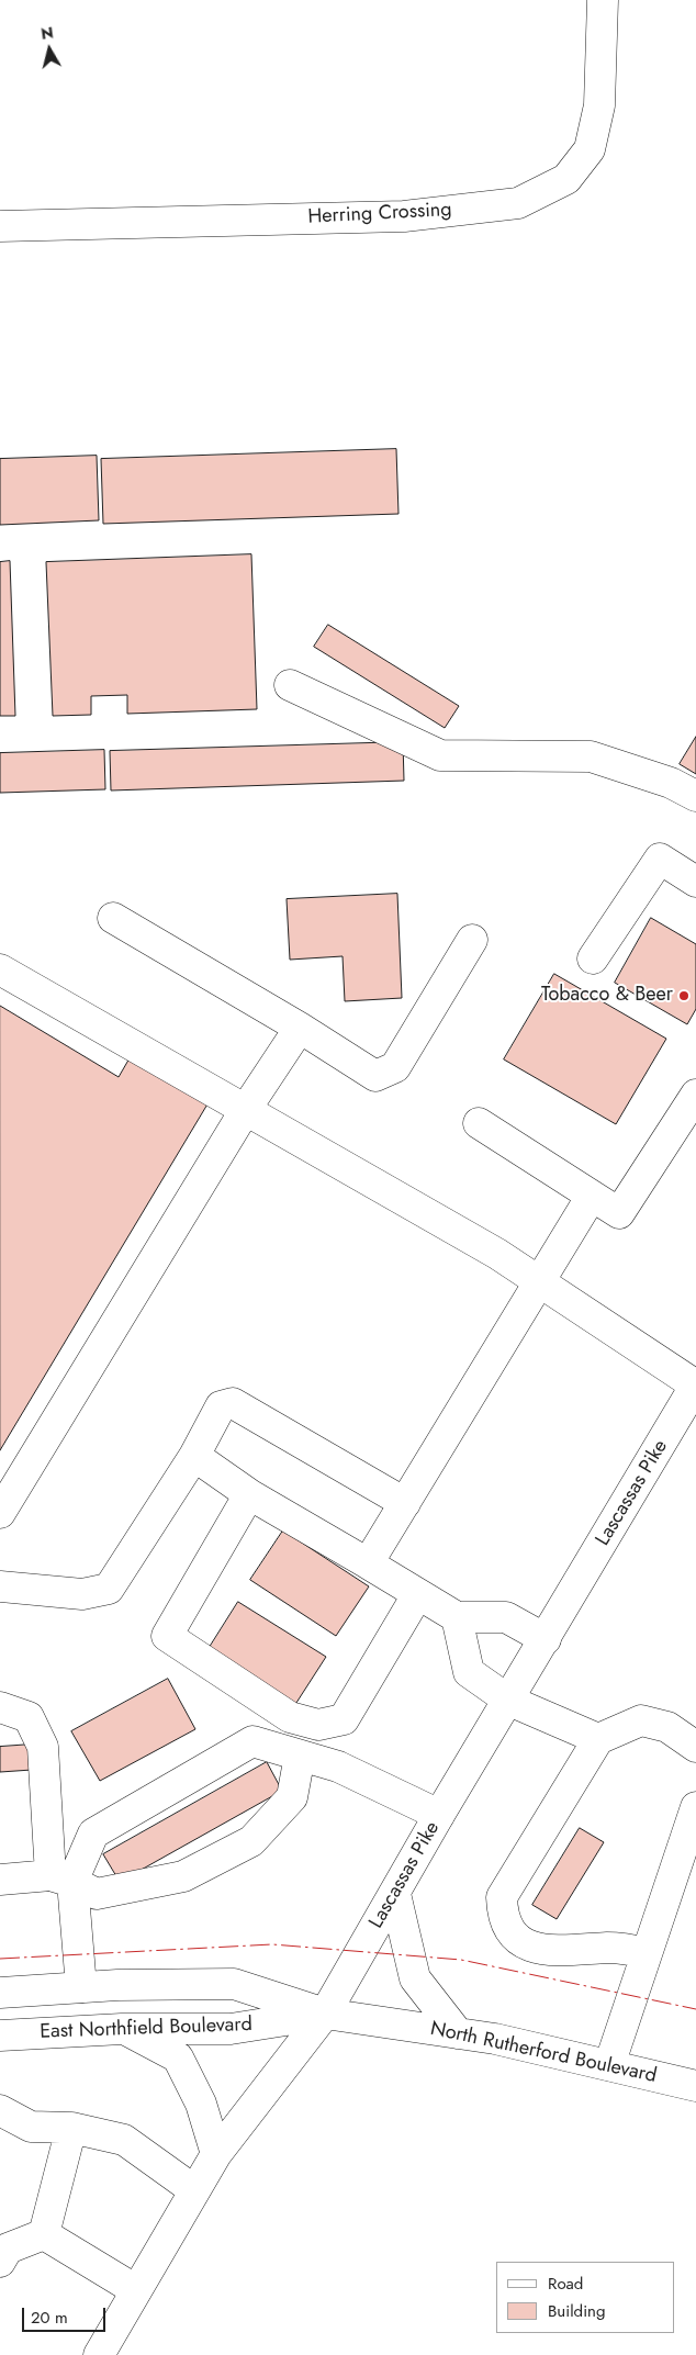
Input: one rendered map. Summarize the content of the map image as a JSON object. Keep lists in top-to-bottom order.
{
  "streets": {
    "main road": [
      "Herring Crossing",
      "Lascassas Pike",
      "East Northfield Boulevard",
      "North Rutherford Boulevard"
    ]
  },
  "crossings": [
    ["Lascassas Pike", "East Northfield Boulevard"],
    ["Lascassas Pike", "North Rutherford Boulevard"],
    ["East Northfield Boulevard", "North Rutherford Boulevard"]
  ],
  "places": ["Tobacco & Beer"],
  "legend": ["Road", "Building"],
  "scale_bar": "20 m",
  "north": "top"
}
